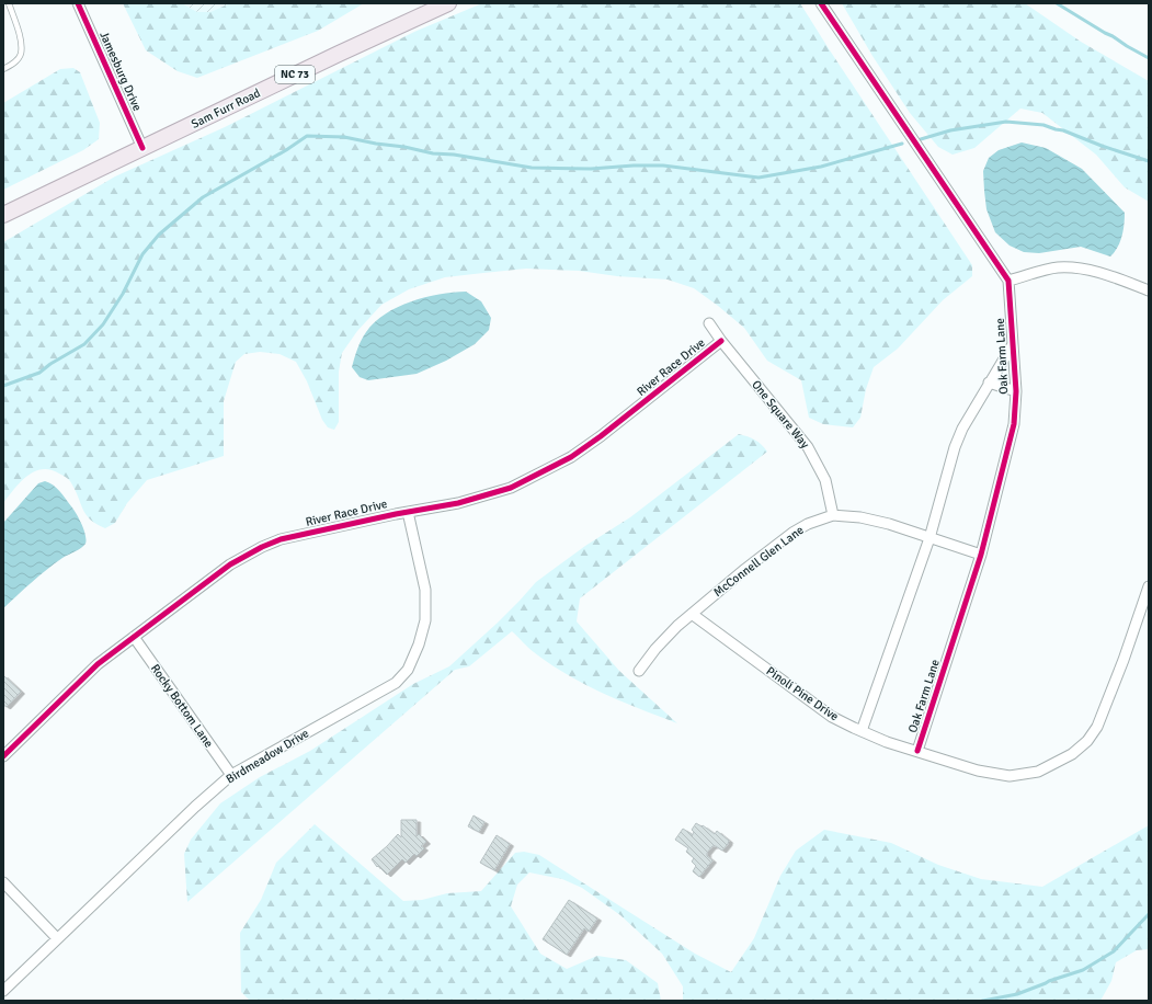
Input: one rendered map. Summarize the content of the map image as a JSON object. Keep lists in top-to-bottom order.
{
  "streets": {
    "main road": ["NC 73", "Sam Furr Road"],
    "street": [
      "Jamesburg Drive",
      "Oak Farm Lane",
      "River Race Drive",
      "One Square Way",
      "McConnell Glen Lane",
      "Pinoli Pine Drive",
      "Rocky Bottom Lane",
      "Birdmeadow Drive"
    ]
  },
  "crossings": [
    ["Jamesburg Drive", "Sam Furr Road"],
    ["Oak Farm Lane", "McConnell Glen Lane"],
    ["Oak Farm Lane", "Pinoli Pine Drive"],
    ["River Race Drive", "One Square Way"],
    ["River Race Drive", "Rocky Bottom Lane"],
    ["River Race Drive", "Birdmeadow Drive"],
    ["One Square Way", "McConnell Glen Lane"],
    ["McConnell Glen Lane", "Pinoli Pine Drive"],
    ["Rocky Bottom Lane", "Birdmeadow Drive"]
  ]
}
